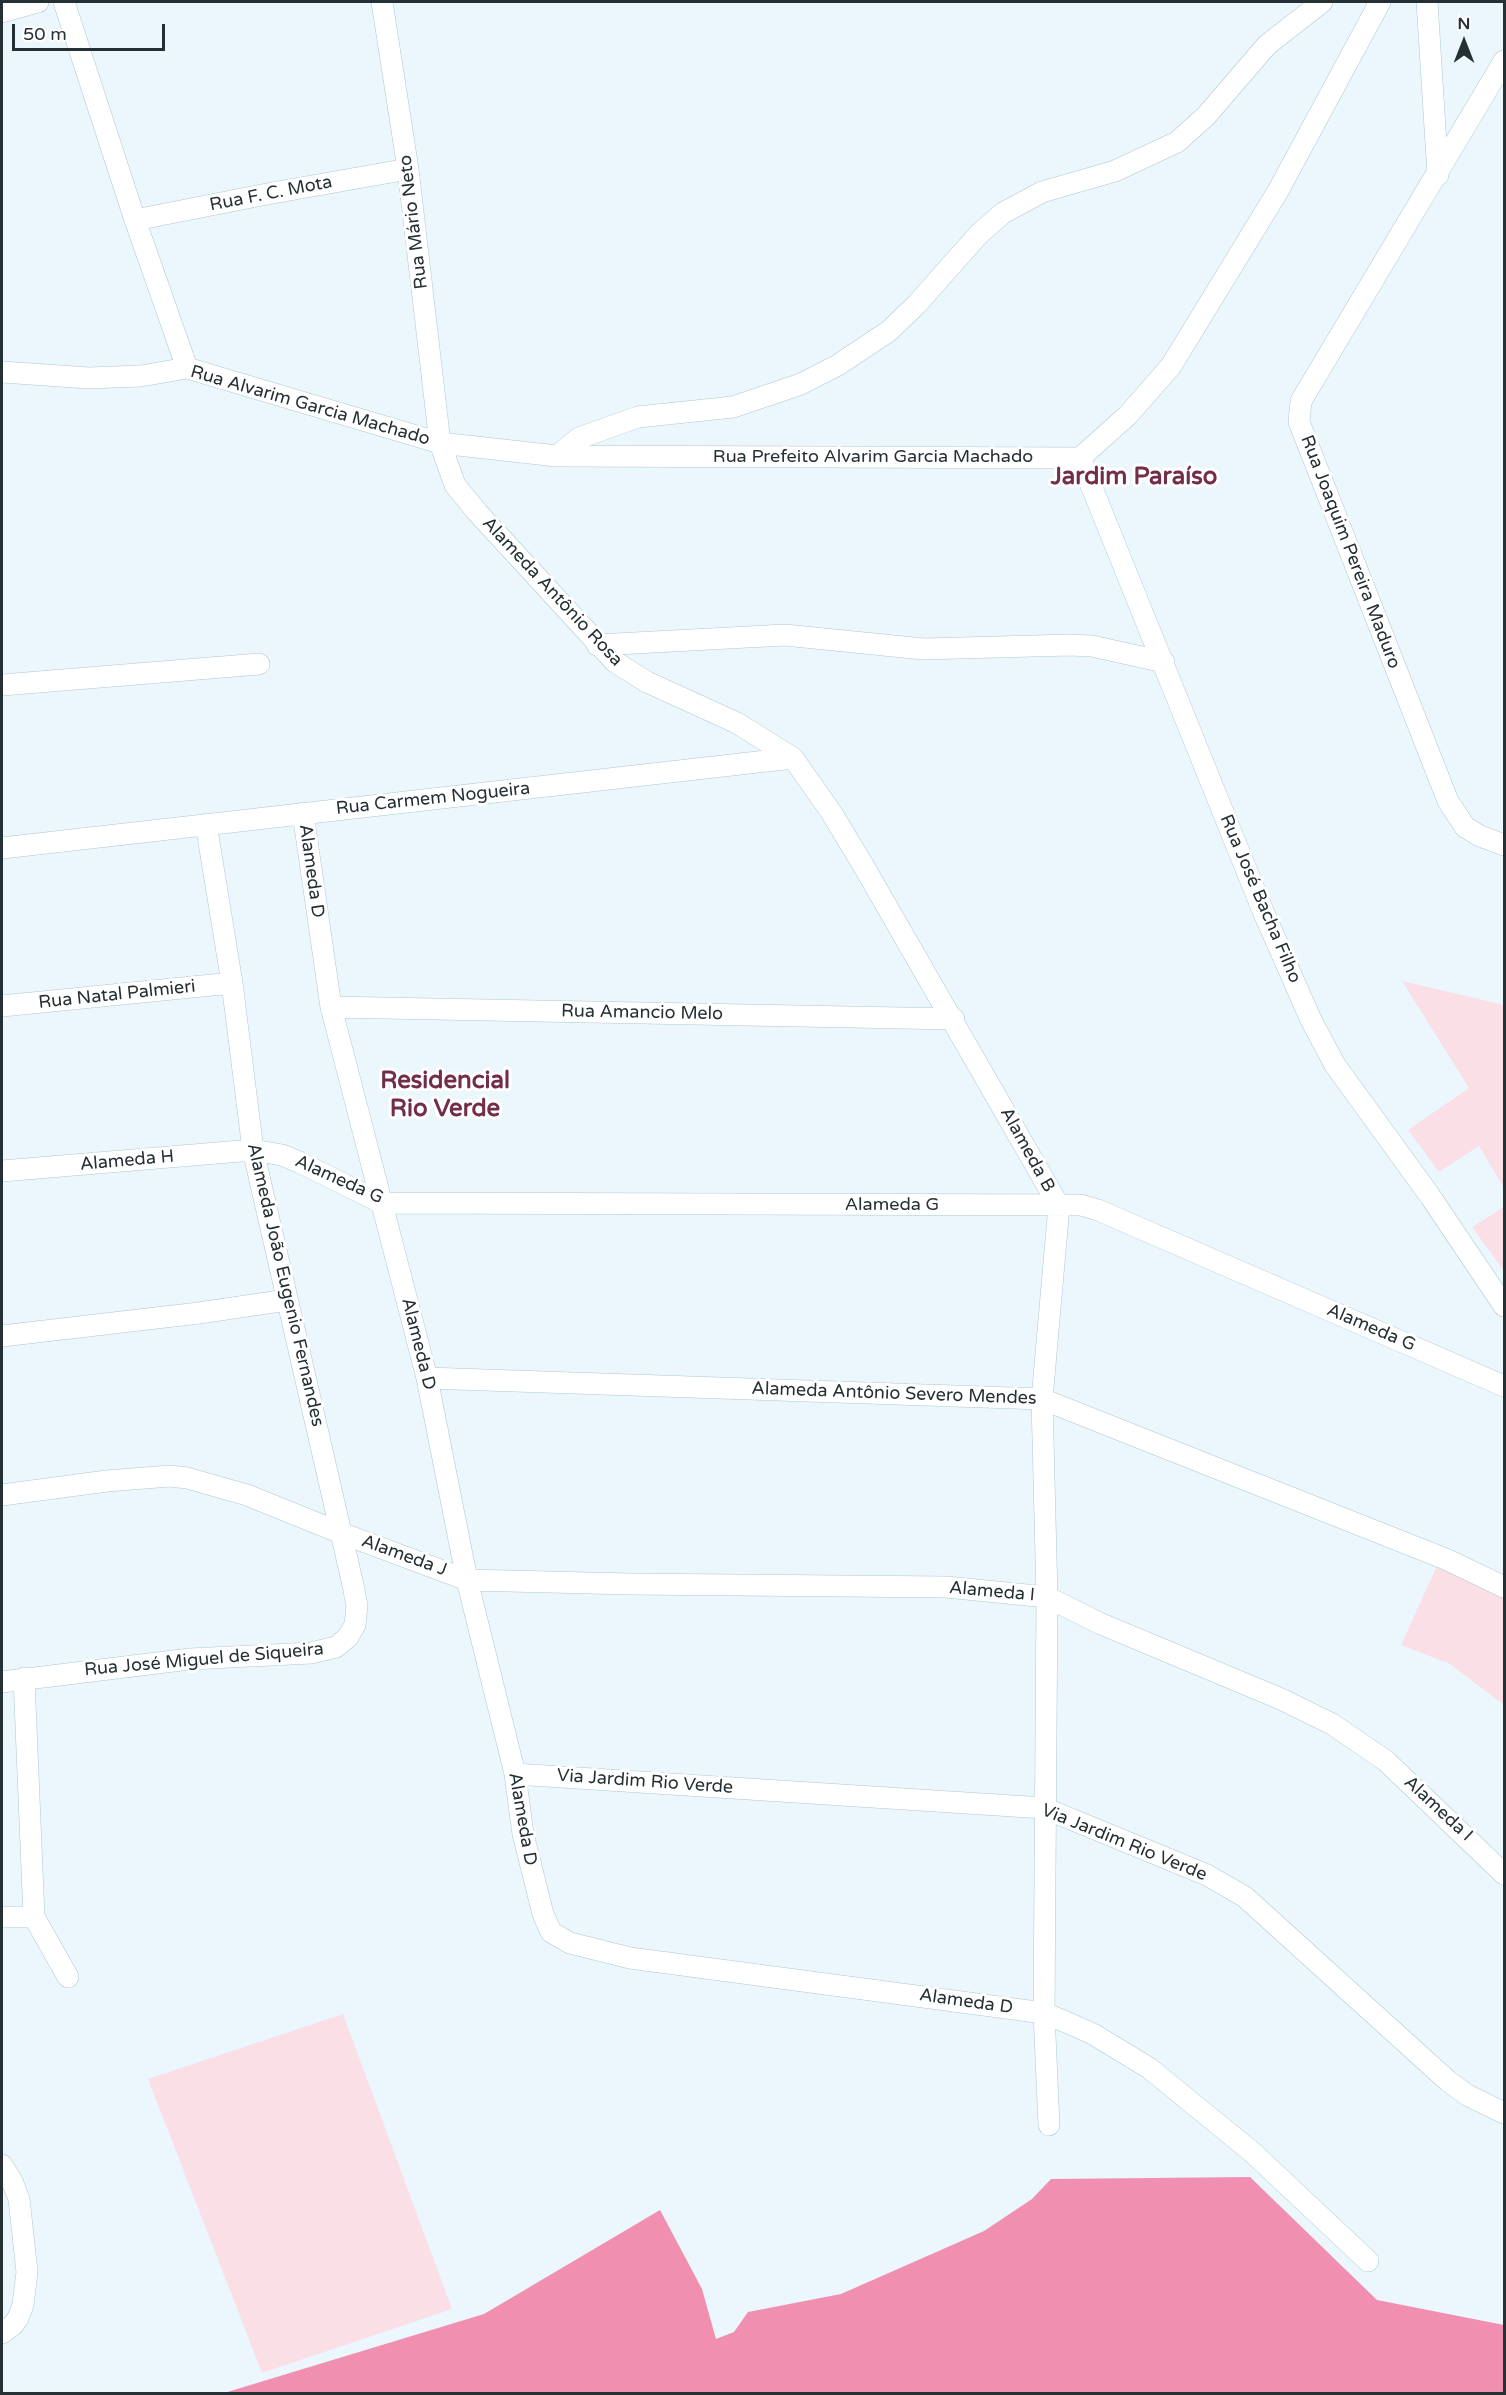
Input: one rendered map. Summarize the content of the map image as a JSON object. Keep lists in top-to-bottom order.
{
  "streets": {
    "street": [
      "Rua F. C. Mota",
      "Rua Mário Neto",
      "Rua Alvarim Garcia Machado",
      "Rua Prefeito Alvarim Garcia Machado",
      "Rua Joaquim Pereira Maduro",
      "Alameda Antônio Rosa",
      "Rua Carmem Nogueira",
      "Alameda D",
      "Rua José Bacha Filho",
      "Rua Natal Palmieri",
      "Rua Amancio Melo",
      "Alameda B",
      "Alameda H",
      "Alameda G",
      "Alameda João Eugenio Fernandes",
      "Alameda Antônio Severo Mendes",
      "Alameda J",
      "Alameda I",
      "Rua José Miguel de Siqueira",
      "Via Jardim Rio Verde"
    ]
  },
  "crossings": [
    ["Rua F. C. Mota", "Rua Mário Neto"],
    ["Rua Mário Neto", "Rua Alvarim Garcia Machado"],
    ["Rua Mário Neto", "Rua Prefeito Alvarim Garcia Machado"],
    ["Rua Mário Neto", "Alameda Antônio Rosa"],
    ["Rua Alvarim Garcia Machado", "Rua Prefeito Alvarim Garcia Machado"],
    ["Rua Alvarim Garcia Machado", "Alameda Antônio Rosa"],
    ["Rua Prefeito Alvarim Garcia Machado", "Alameda Antônio Rosa"],
    ["Rua Prefeito Alvarim Garcia Machado", "Rua José Bacha Filho"],
    ["Alameda Antônio Rosa", "Rua Carmem Nogueira"],
    ["Alameda Antônio Rosa", "Alameda B"],
    ["Rua Carmem Nogueira", "Alameda D"],
    ["Rua Carmem Nogueira", "Alameda B"],
    ["Rua Carmem Nogueira", "Alameda João Eugenio Fernandes"],
    ["Alameda D", "Rua Amancio Melo"],
    ["Alameda D", "Alameda B"],
    ["Alameda D", "Alameda G"],
    ["Alameda D", "Alameda Antônio Severo Mendes"],
    ["Alameda D", "Alameda J"],
    ["Alameda D", "Alameda I"],
    ["Alameda D", "Via Jardim Rio Verde"],
    ["Rua Natal Palmieri", "Alameda João Eugenio Fernandes"],
    ["Rua Amancio Melo", "Alameda B"],
    ["Alameda B", "Alameda G"],
    ["Alameda B", "Alameda Antônio Severo Mendes"],
    ["Alameda B", "Alameda I"],
    ["Alameda B", "Via Jardim Rio Verde"],
    ["Alameda H", "Alameda G"],
    ["Alameda H", "Alameda João Eugenio Fernandes"],
    ["Alameda G", "Alameda João Eugenio Fernandes"],
    ["Alameda João Eugenio Fernandes", "Alameda J"],
    ["Alameda João Eugenio Fernandes", "Rua José Miguel de Siqueira"],
    ["Alameda J", "Alameda I"]
  ],
  "districts": ["Jardim Paraíso", "Residencial Rio Verde"],
  "scale_bar": "50 m",
  "north": "top"
}
